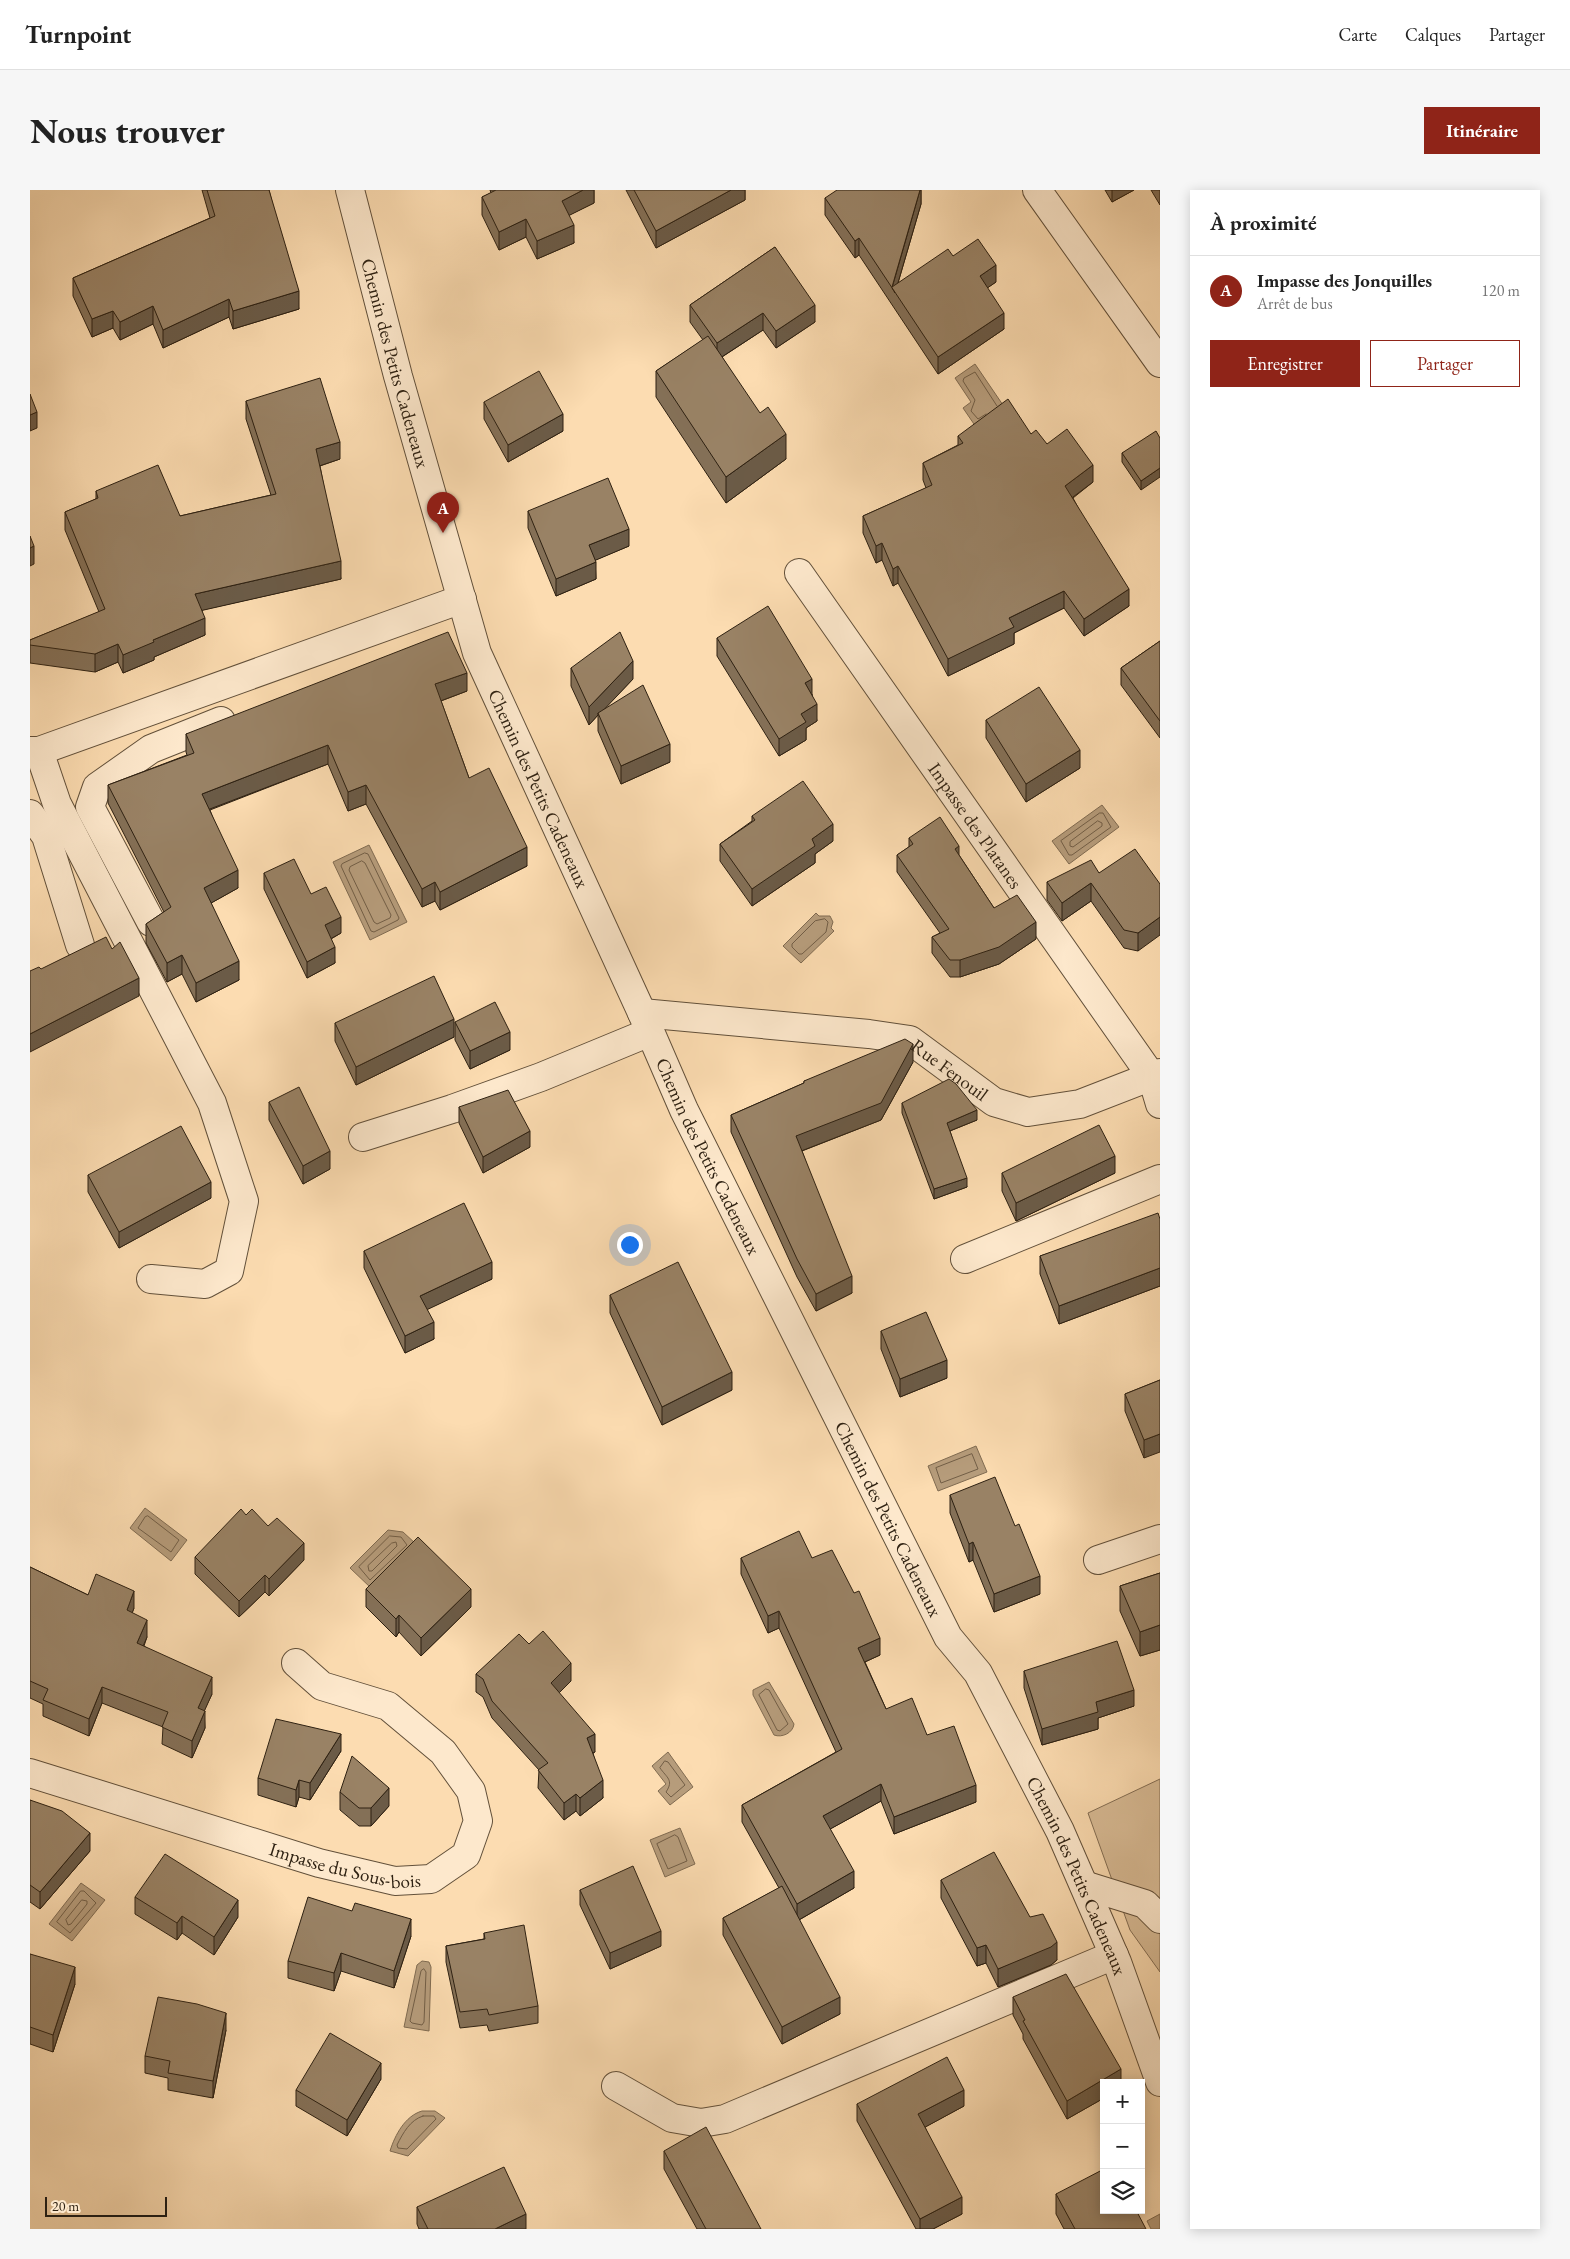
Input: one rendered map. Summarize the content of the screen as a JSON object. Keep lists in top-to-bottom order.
{
  "streets": {
    "street": [
      "Chemin des Petits Cadeneaux",
      "Impasse des Platanes",
      "Rue Fenouil",
      "Impasse du Sous-bois"
    ]
  },
  "crossings": [
    ["Chemin des Petits Cadeneaux", "Rue Fenouil"],
    ["Impasse des Platanes", "Rue Fenouil"]
  ],
  "scale_bar": "20 m",
  "page": {
    "header": "Turnpoint",
    "nav": ["Carte", "Calques", "Partager"],
    "buttons": [
      "Itinéraire",
      ["Enregistrer", "Partager"]
    ],
    "title": "Nous trouver",
    "heading": "À proximité",
    "list": [
      {
        "mark": "A",
        "name": "Impasse des Jonquilles",
        "note": "Arrêt de bus",
        "value": "120 m"
      }
    ],
    "pins": "A",
    "map_buttons": ["+", "−"],
    "scale": "20 m"
  }
}
